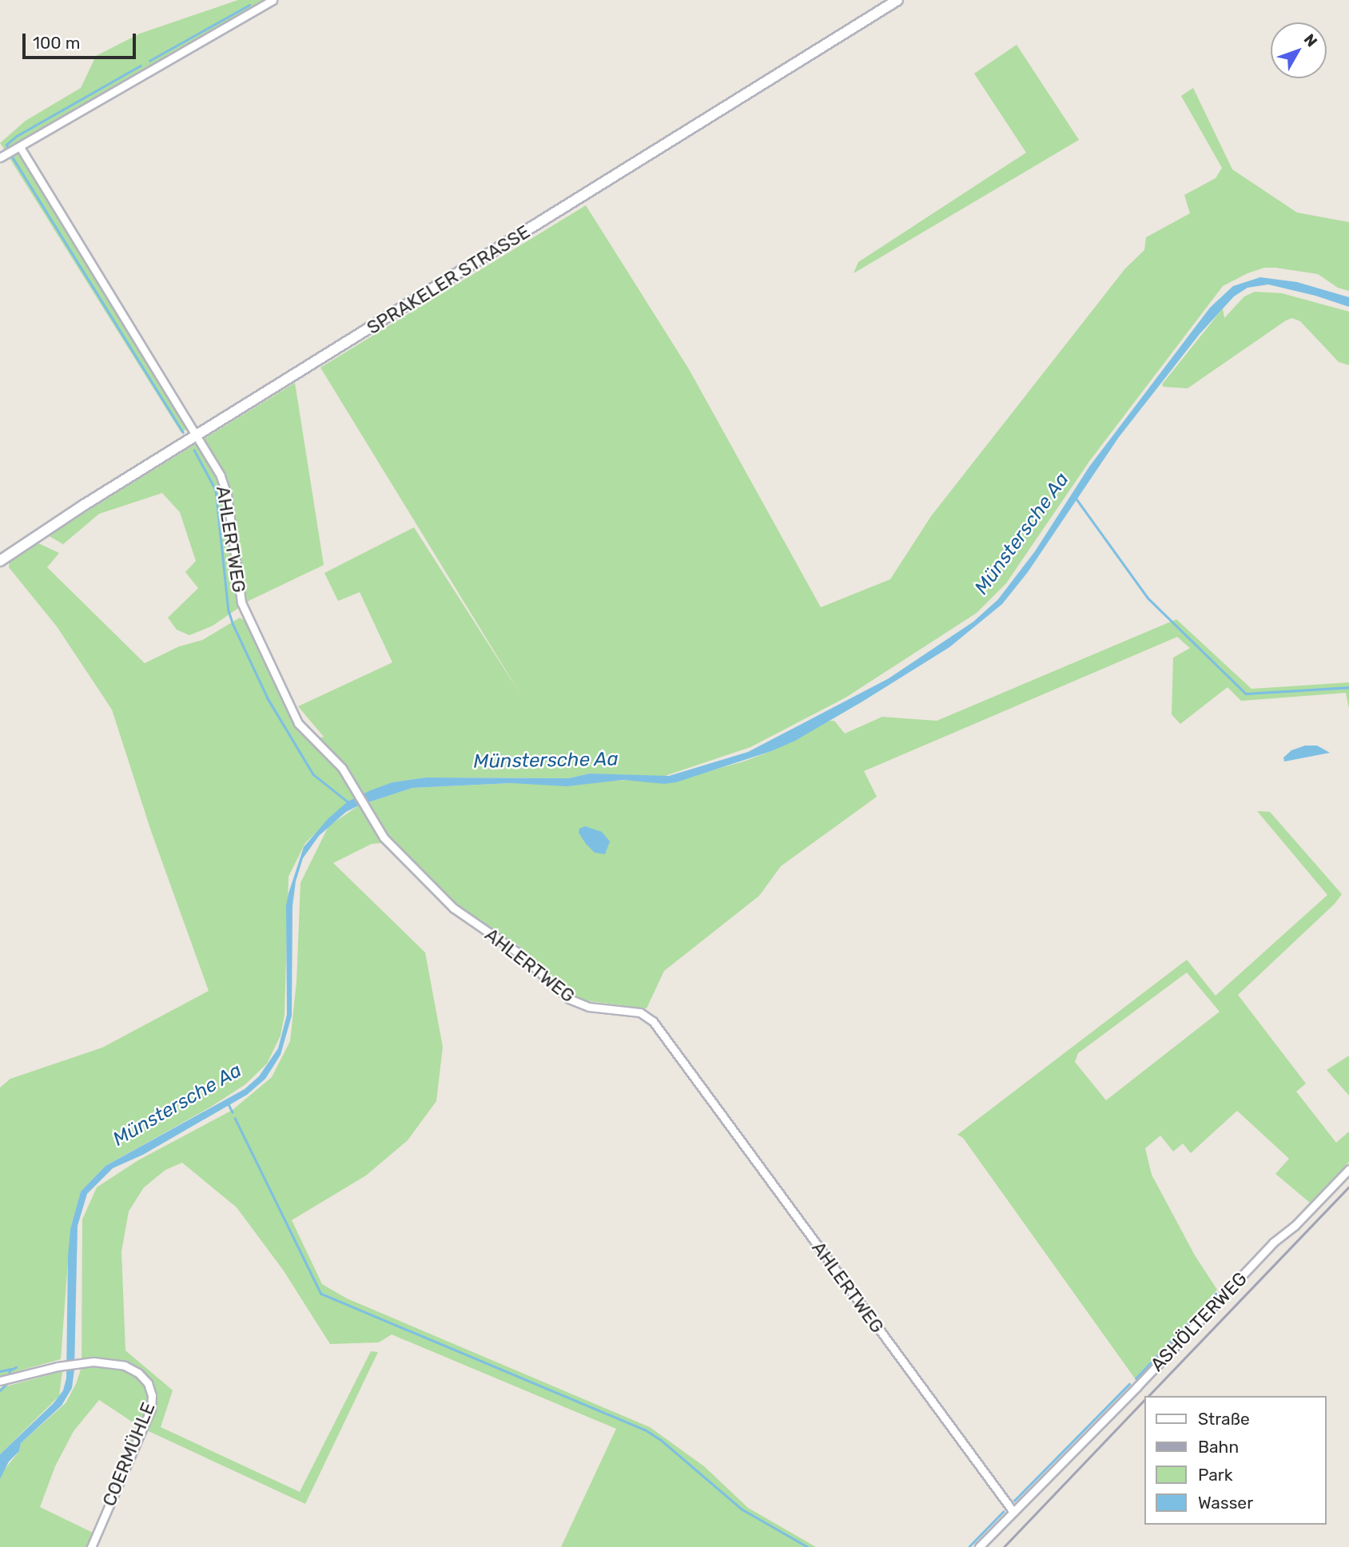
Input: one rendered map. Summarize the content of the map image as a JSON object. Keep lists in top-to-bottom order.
{
  "streets": {
    "main road": ["SPRAKELER STRASSE"],
    "street": ["AHLERTWEG", "ASHÖLTERWEG", "COERMÜHLE"]
  },
  "crossings": [
    ["SPRAKELER STRASSE", "AHLERTWEG"],
    ["AHLERTWEG", "ASHÖLTERWEG"]
  ],
  "water": ["Münstersche Aa"],
  "legend": [
    "Straße",
    "Bahn",
    "Park",
    "Wasser"
  ],
  "scale_bar": "100 m",
  "north": "top right"
}
